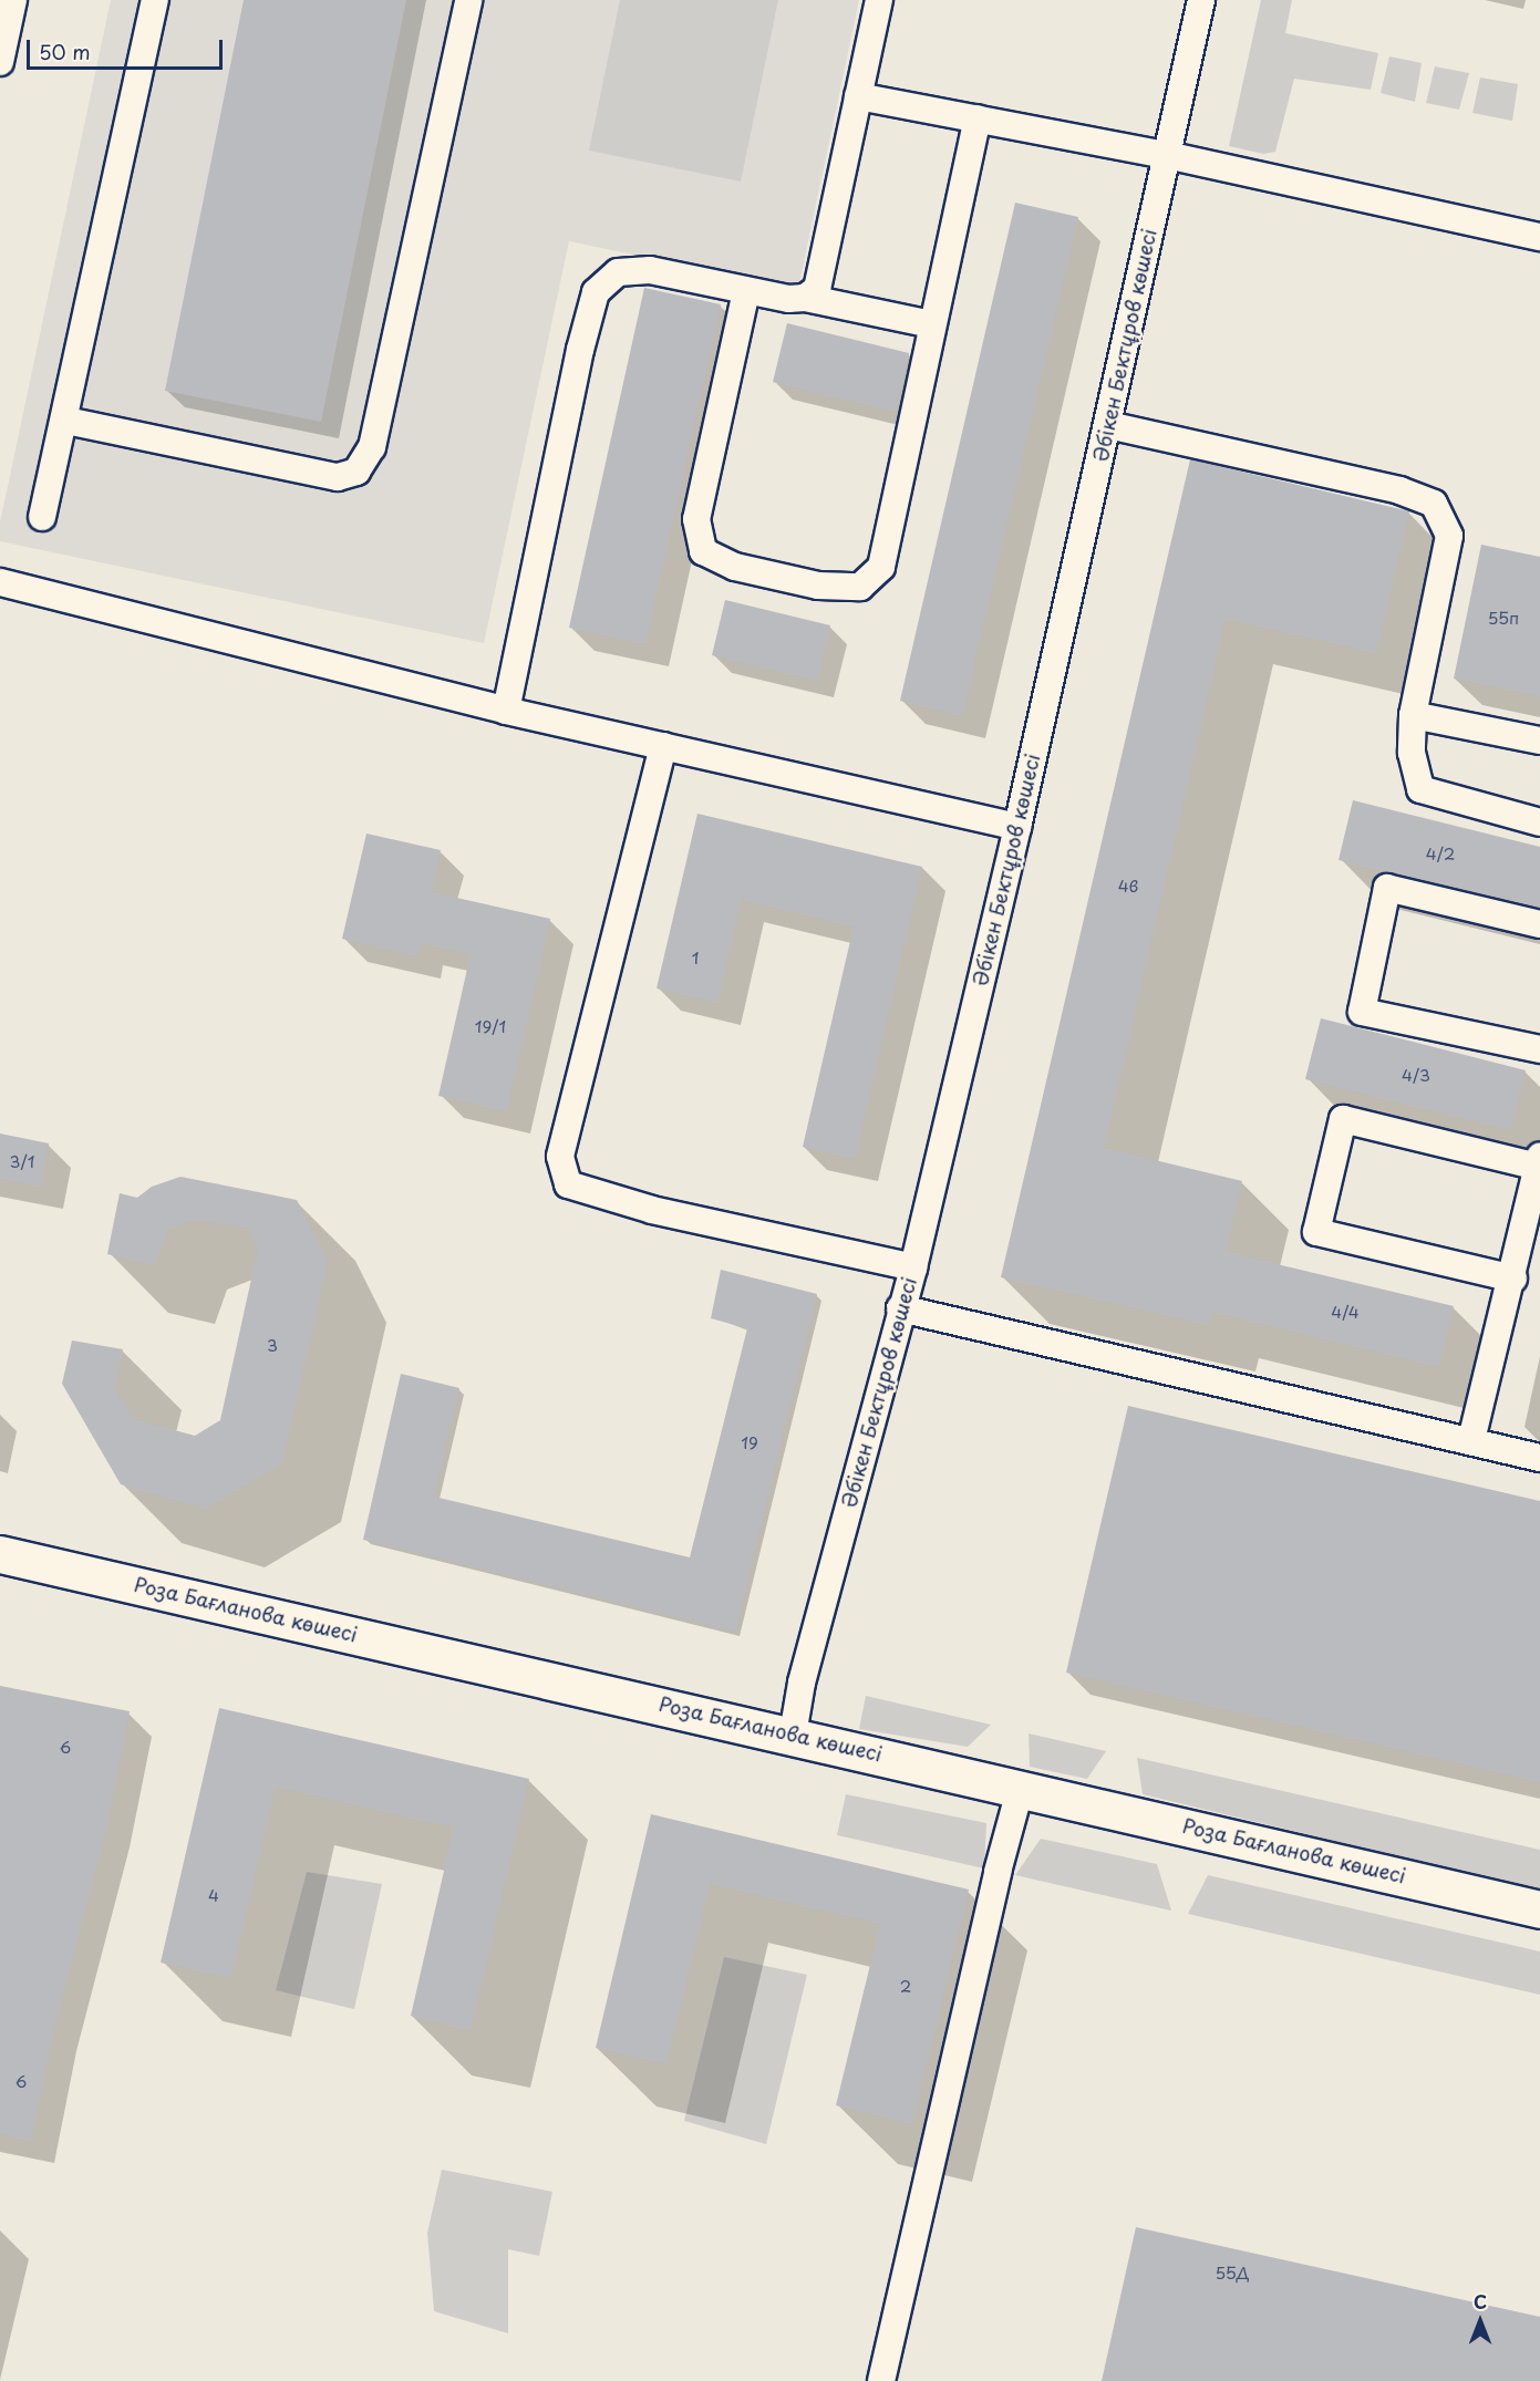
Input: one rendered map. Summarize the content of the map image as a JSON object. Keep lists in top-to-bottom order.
{
  "streets": {
    "street": ["Әбікен Бектұров көшесі", "Роза Бағланова көшесі"]
  },
  "crossings": [
    ["Әбікен Бектұров көшесі", "Роза Бағланова көшесі"]
  ],
  "house_numbers": [
    "55п",
    "4/2",
    "4в",
    "1",
    "19/1",
    "4/3",
    "3/1",
    "4/4",
    "3",
    "19",
    "6",
    "4",
    "2",
    "6",
    "55Д"
  ],
  "scale_bar": "50 m",
  "north": "top"
}
